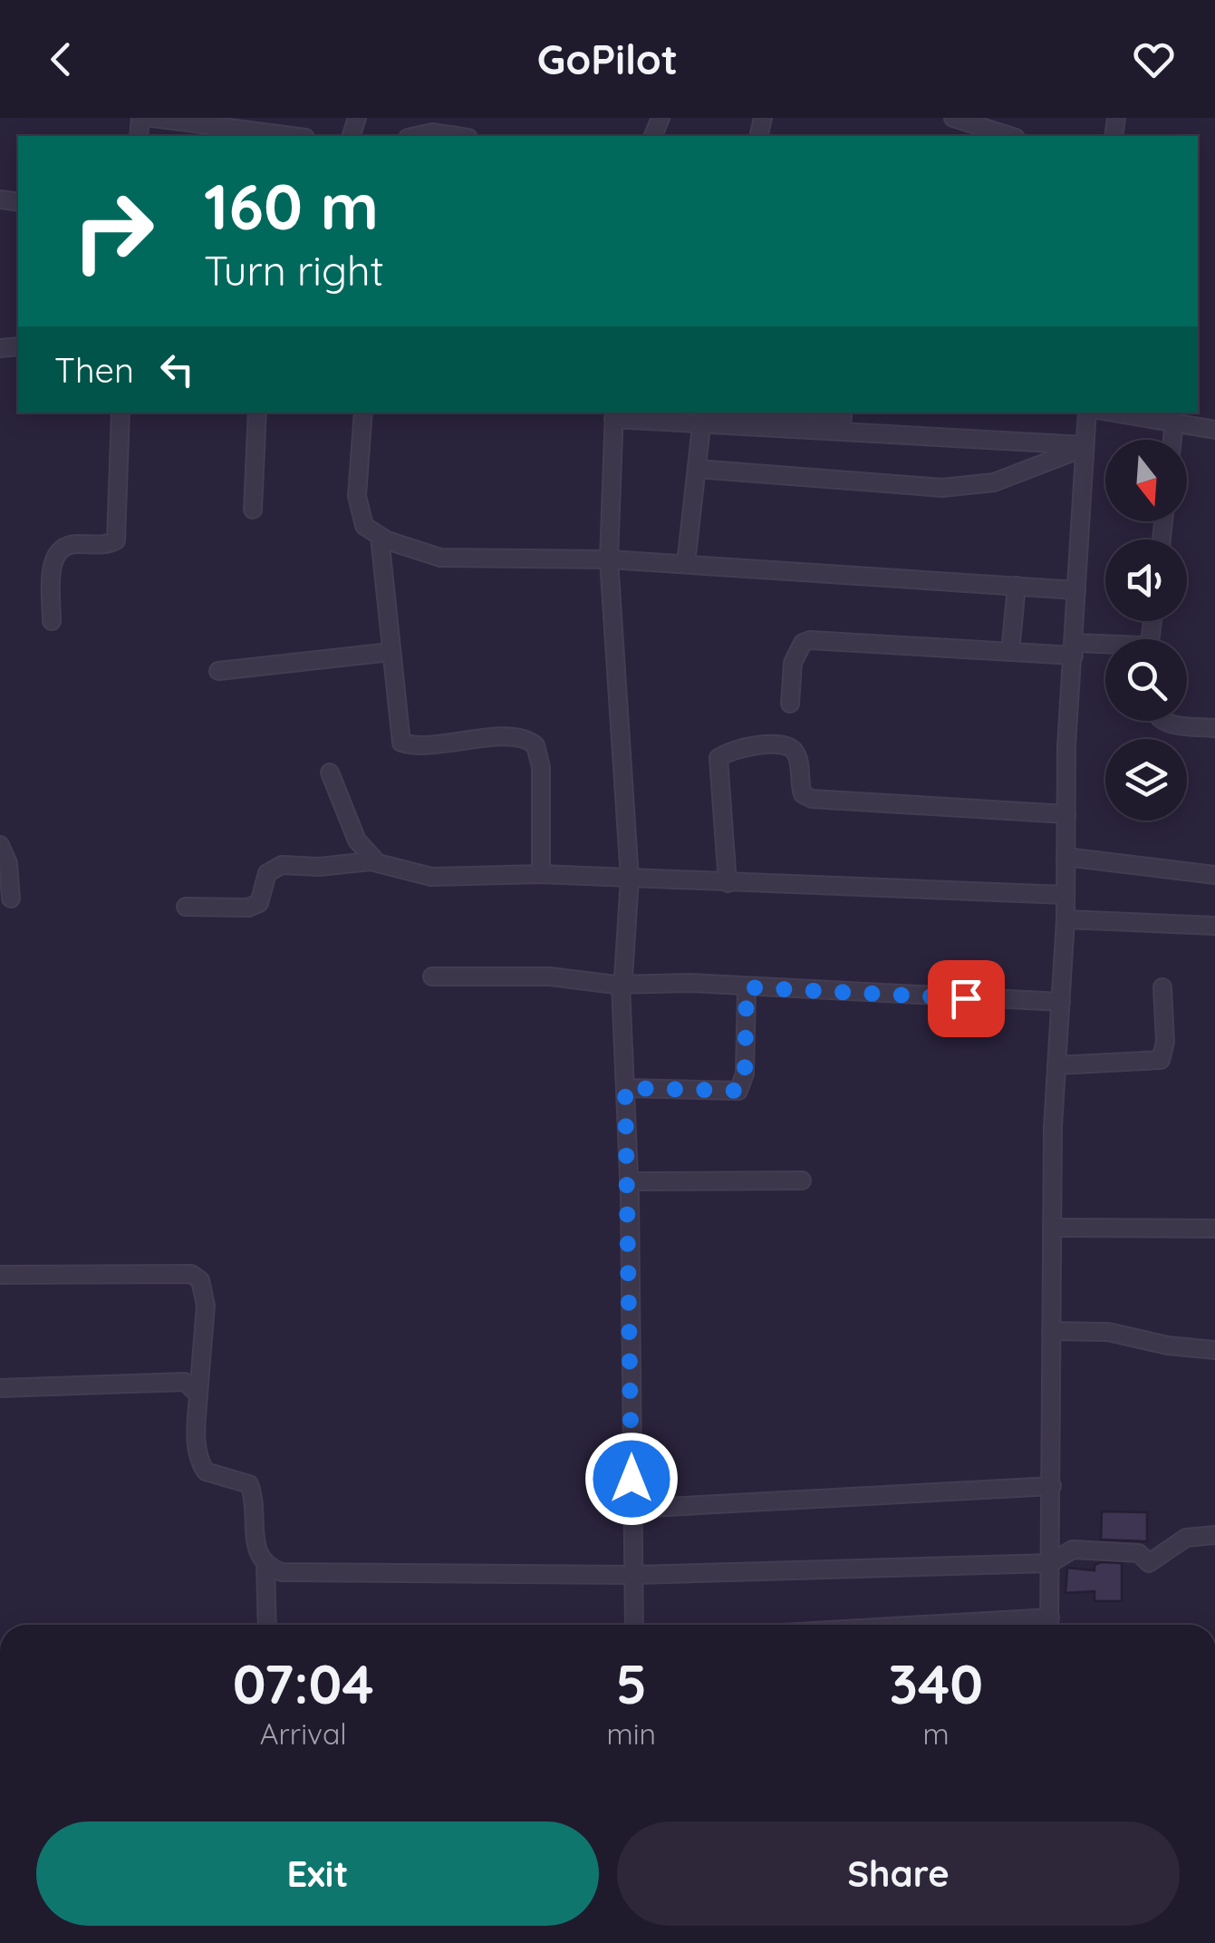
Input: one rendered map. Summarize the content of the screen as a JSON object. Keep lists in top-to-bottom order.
{
  "north": "bottom",
  "page": {
    "header": "GoPilot",
    "turn": ["160 m", "Turn right"],
    "then": "Then",
    "eta": [
      "07:04",
      "Arrival",
      "5",
      "min",
      "340",
      "m"
    ],
    "buttons": ["Exit", "Share"]
  }
}
